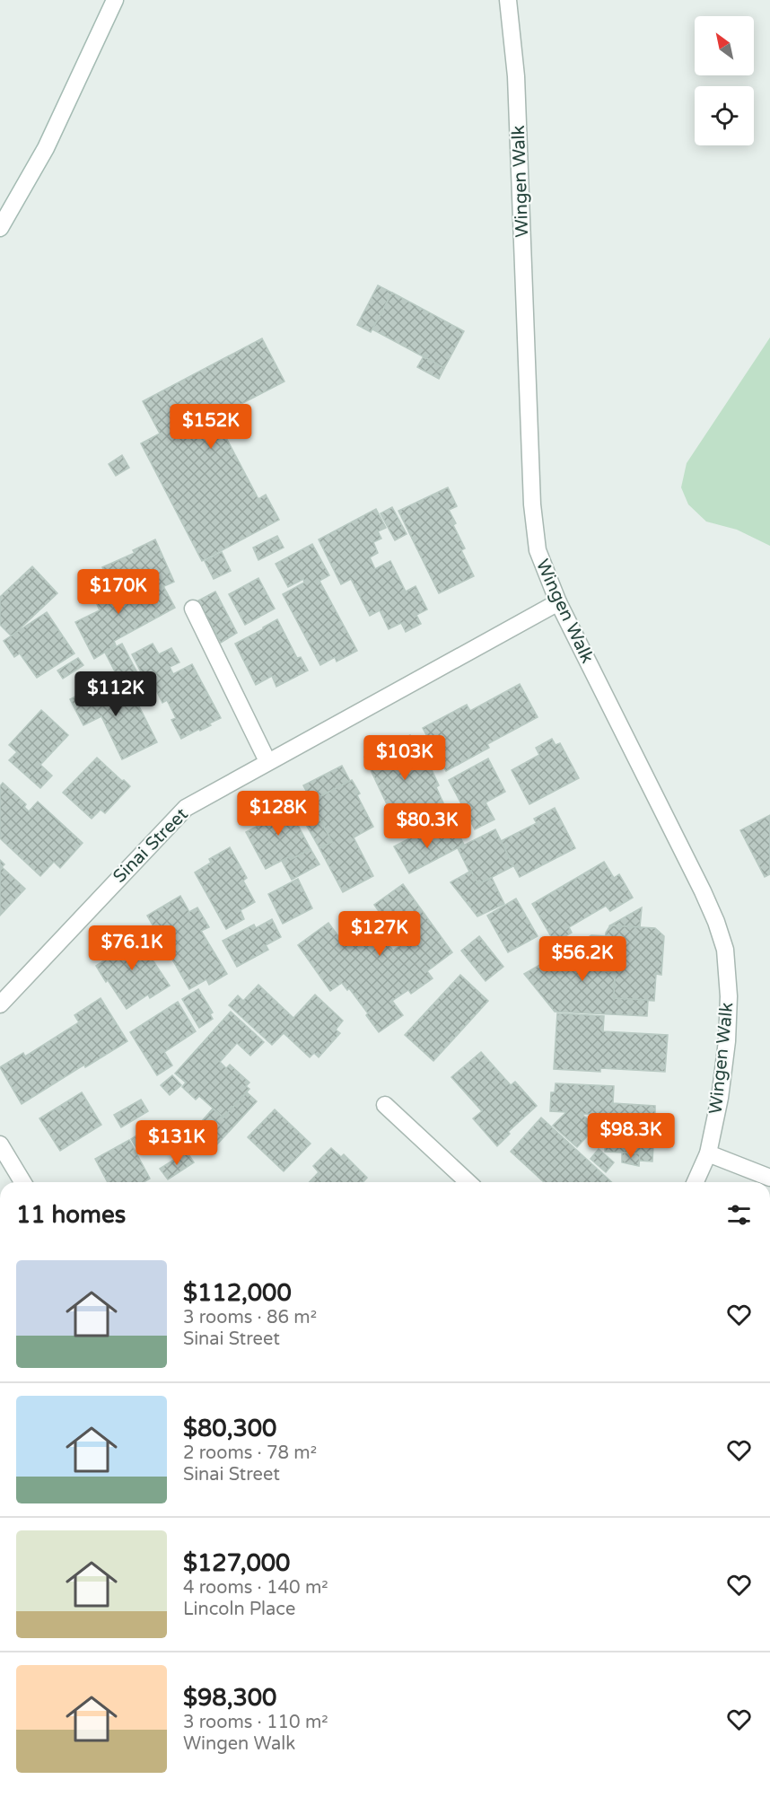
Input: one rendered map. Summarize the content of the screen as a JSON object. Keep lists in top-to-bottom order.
{
  "streets": {
    "street": ["Wingen Walk", "Sinai Street"]
  },
  "crossings": [
    ["Wingen Walk", "Sinai Street"]
  ],
  "north": "top left",
  "page": {
    "price": [
      "$152K",
      "$170K",
      "$112K",
      "$103K",
      "$128K",
      "$80.3K",
      "$127K",
      "$76.1K",
      "$56.2K",
      "$98.3K",
      "$131K"
    ],
    "heading": "11 homes",
    "list": [
      {
        "name": "$112,000",
        "note": "3 rooms · 86 m² · Sinai Street"
      },
      {
        "name": "$80,300",
        "note": "2 rooms · 78 m² · Sinai Street"
      },
      {
        "name": "$127,000",
        "note": "4 rooms · 140 m² · Lincoln Place"
      },
      {
        "name": "$98,300",
        "note": "3 rooms · 110 m² · Wingen Walk"
      }
    ]
  }
}
